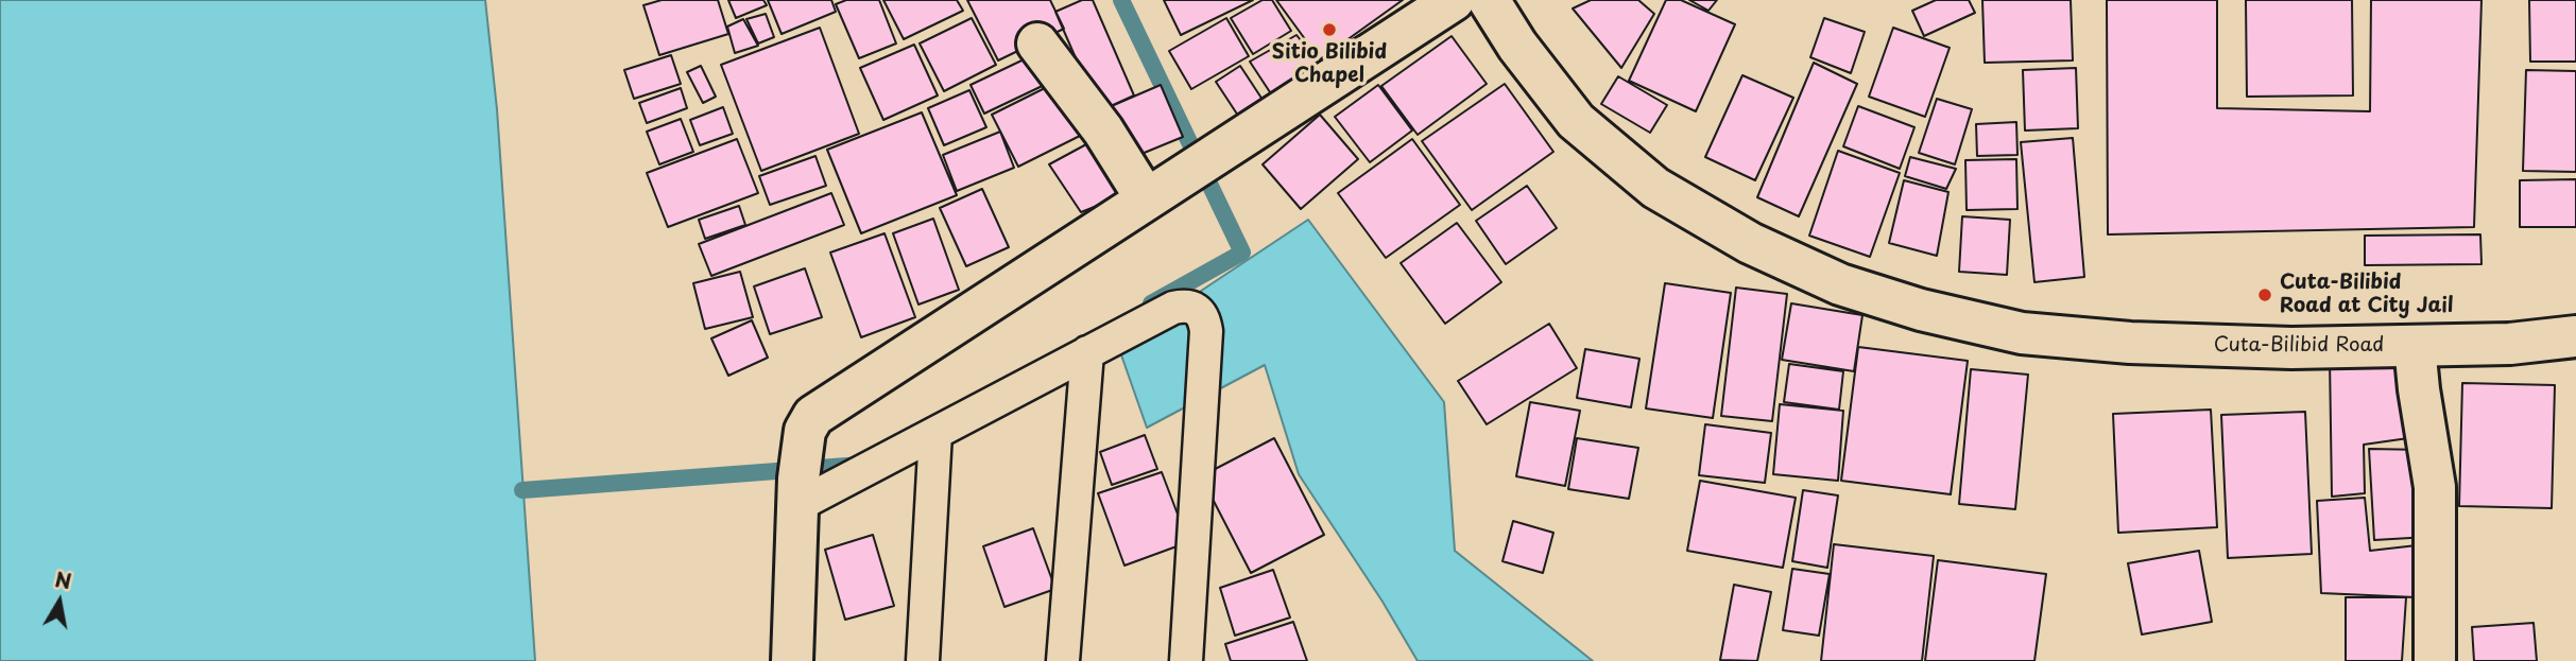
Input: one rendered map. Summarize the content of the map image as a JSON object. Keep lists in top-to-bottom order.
{
  "streets": {
    "street": ["Cuta-Bilibid Road"]
  },
  "places": ["Sitio Bilibid Chapel", "Cuta-Bilibid Road at City Jail"],
  "north": "top"
}
